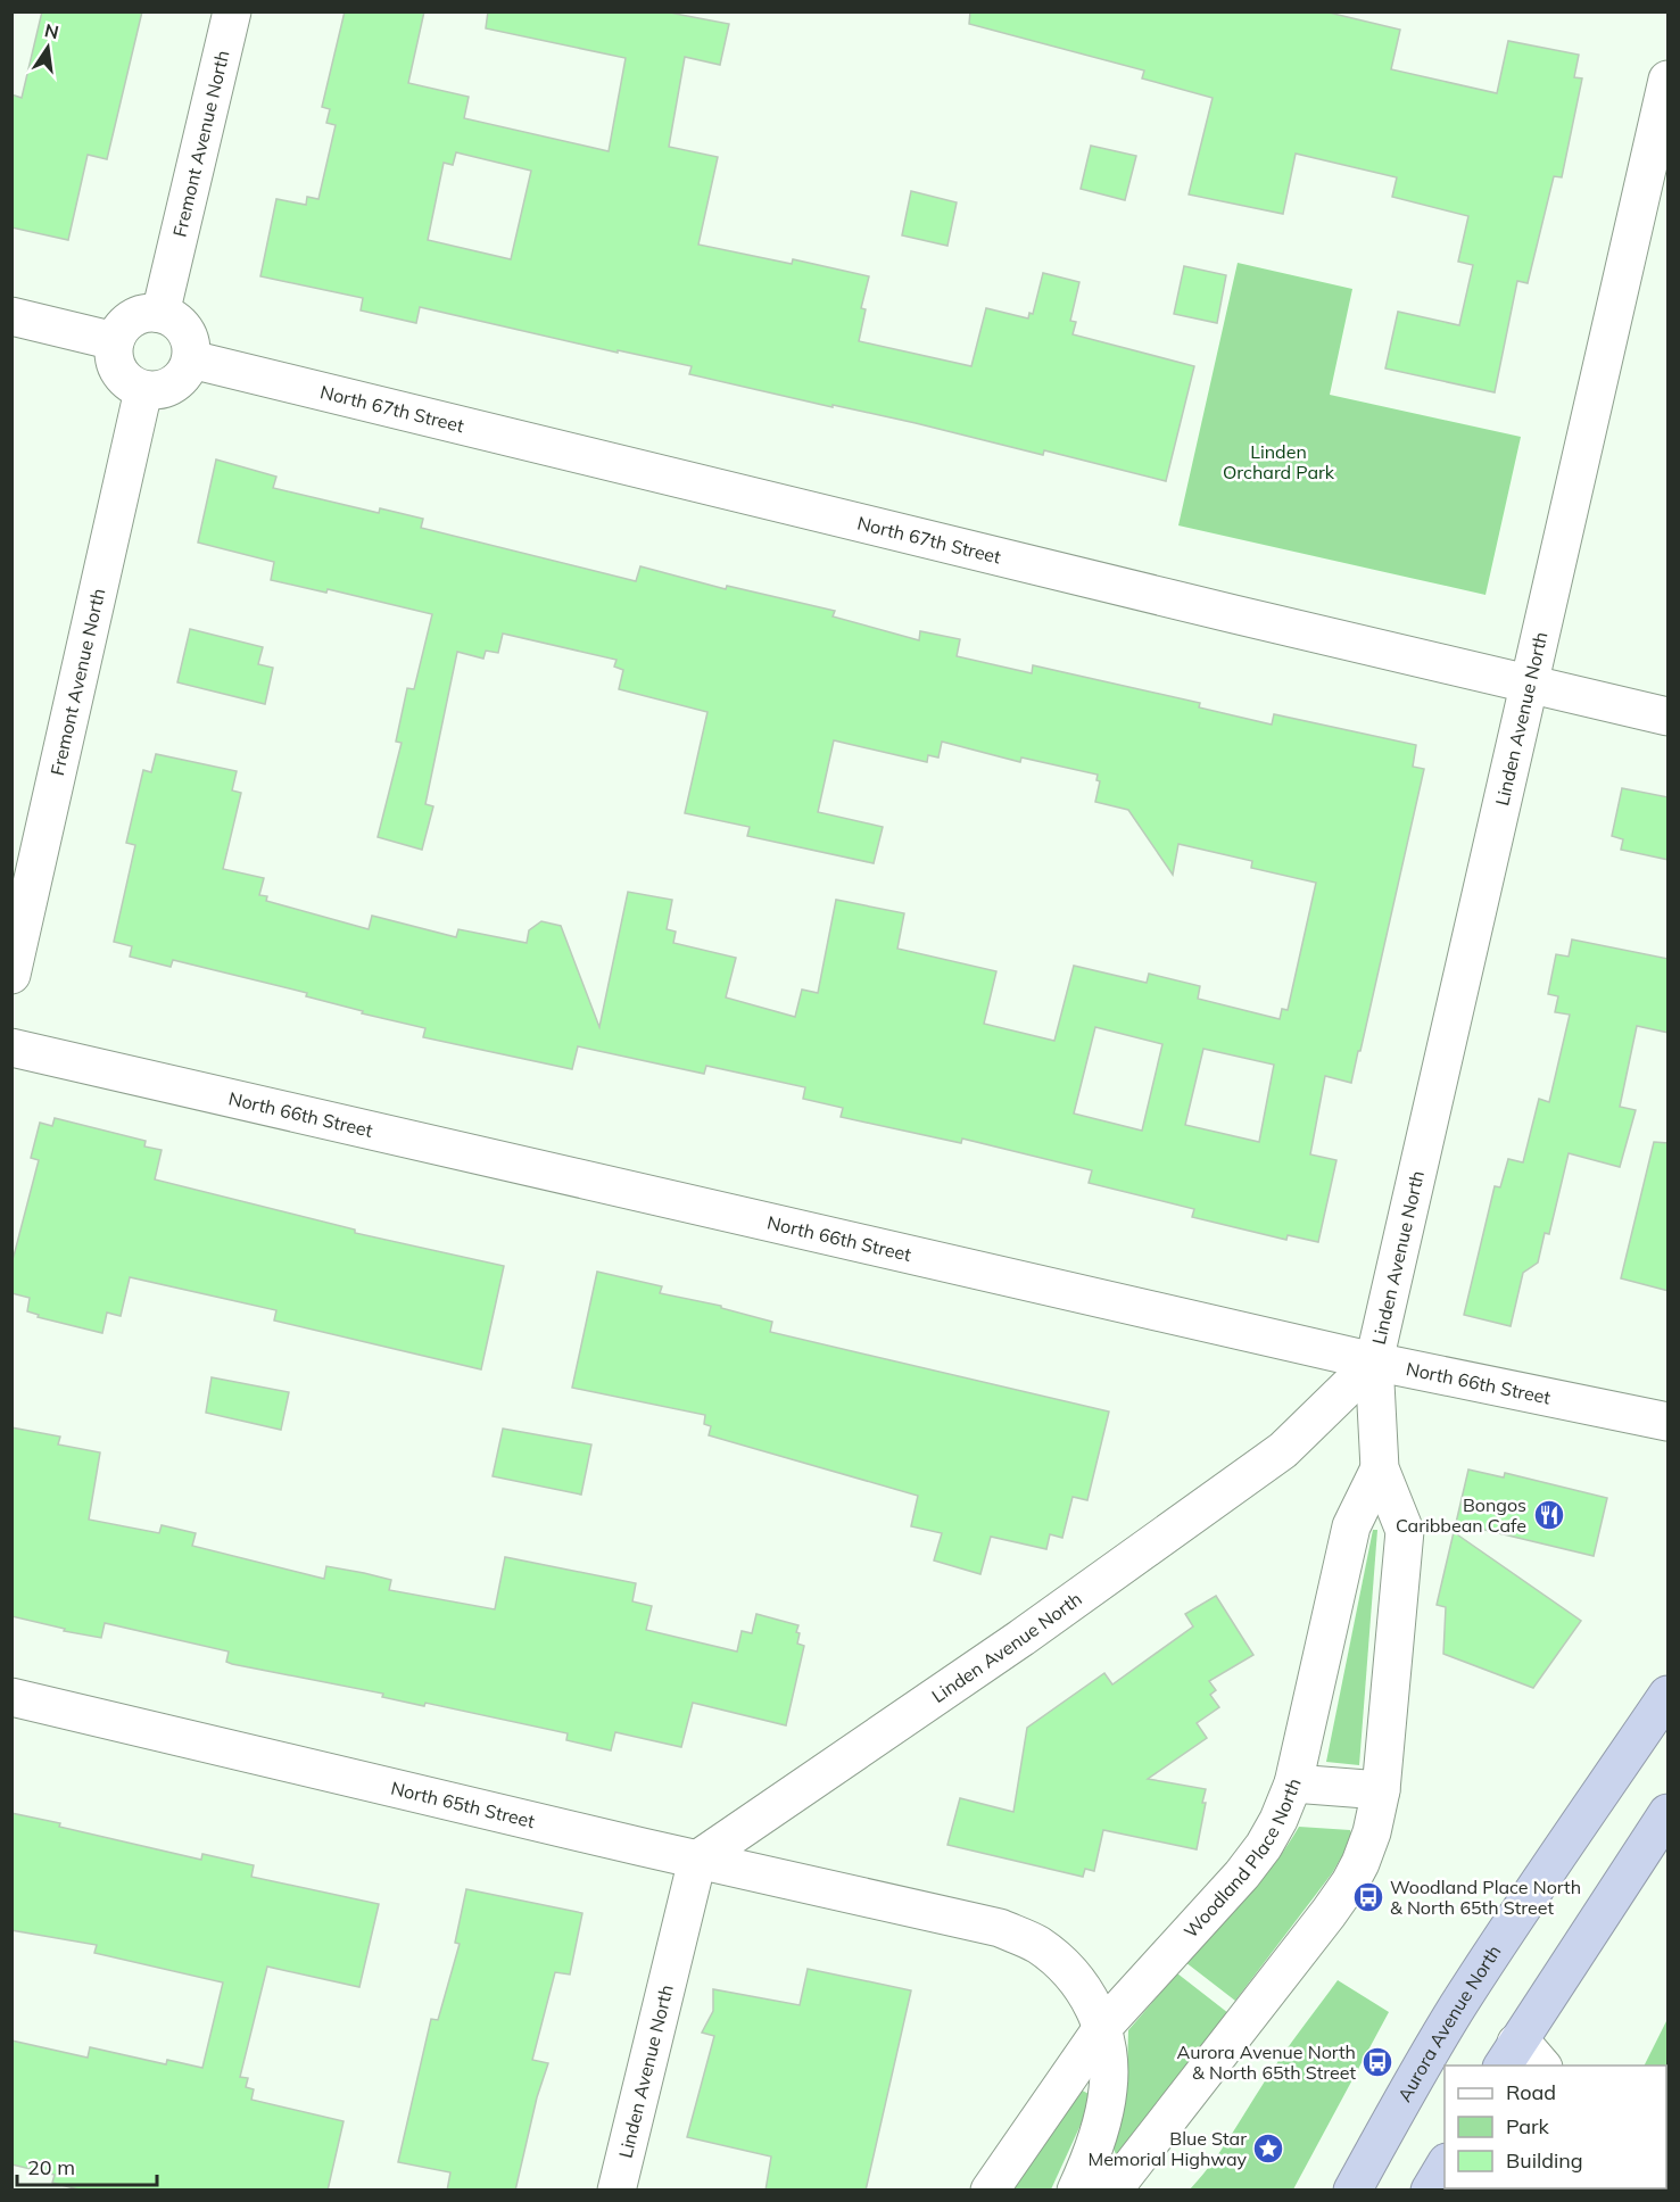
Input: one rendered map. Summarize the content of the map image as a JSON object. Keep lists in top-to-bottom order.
{
  "streets": {
    "highway": ["Aurora Avenue North"],
    "street": [
      "Fremont Avenue North",
      "North 67th Street",
      "Linden Avenue North",
      "North 66th Street",
      "North 65th Street",
      "Woodland Place North"
    ]
  },
  "crossings": [
    ["Fremont Avenue North", "North 67th Street"],
    ["North 67th Street", "Linden Avenue North"],
    ["Linden Avenue North", "North 66th Street"],
    ["Linden Avenue North", "North 65th Street"],
    ["North 65th Street", "Woodland Place North"]
  ],
  "parks": ["Linden Orchard Park"],
  "places": {
    "restaurant": ["Bongos Caribbean Cafe"],
    "bus stop": ["Woodland Place North & North 65th Street", "Aurora Avenue North & North 65th Street"],
    "place": ["Blue Star Memorial Highway"]
  },
  "legend": ["Road", "Park", "Building"],
  "scale_bar": "20 m",
  "north": "top"
}
